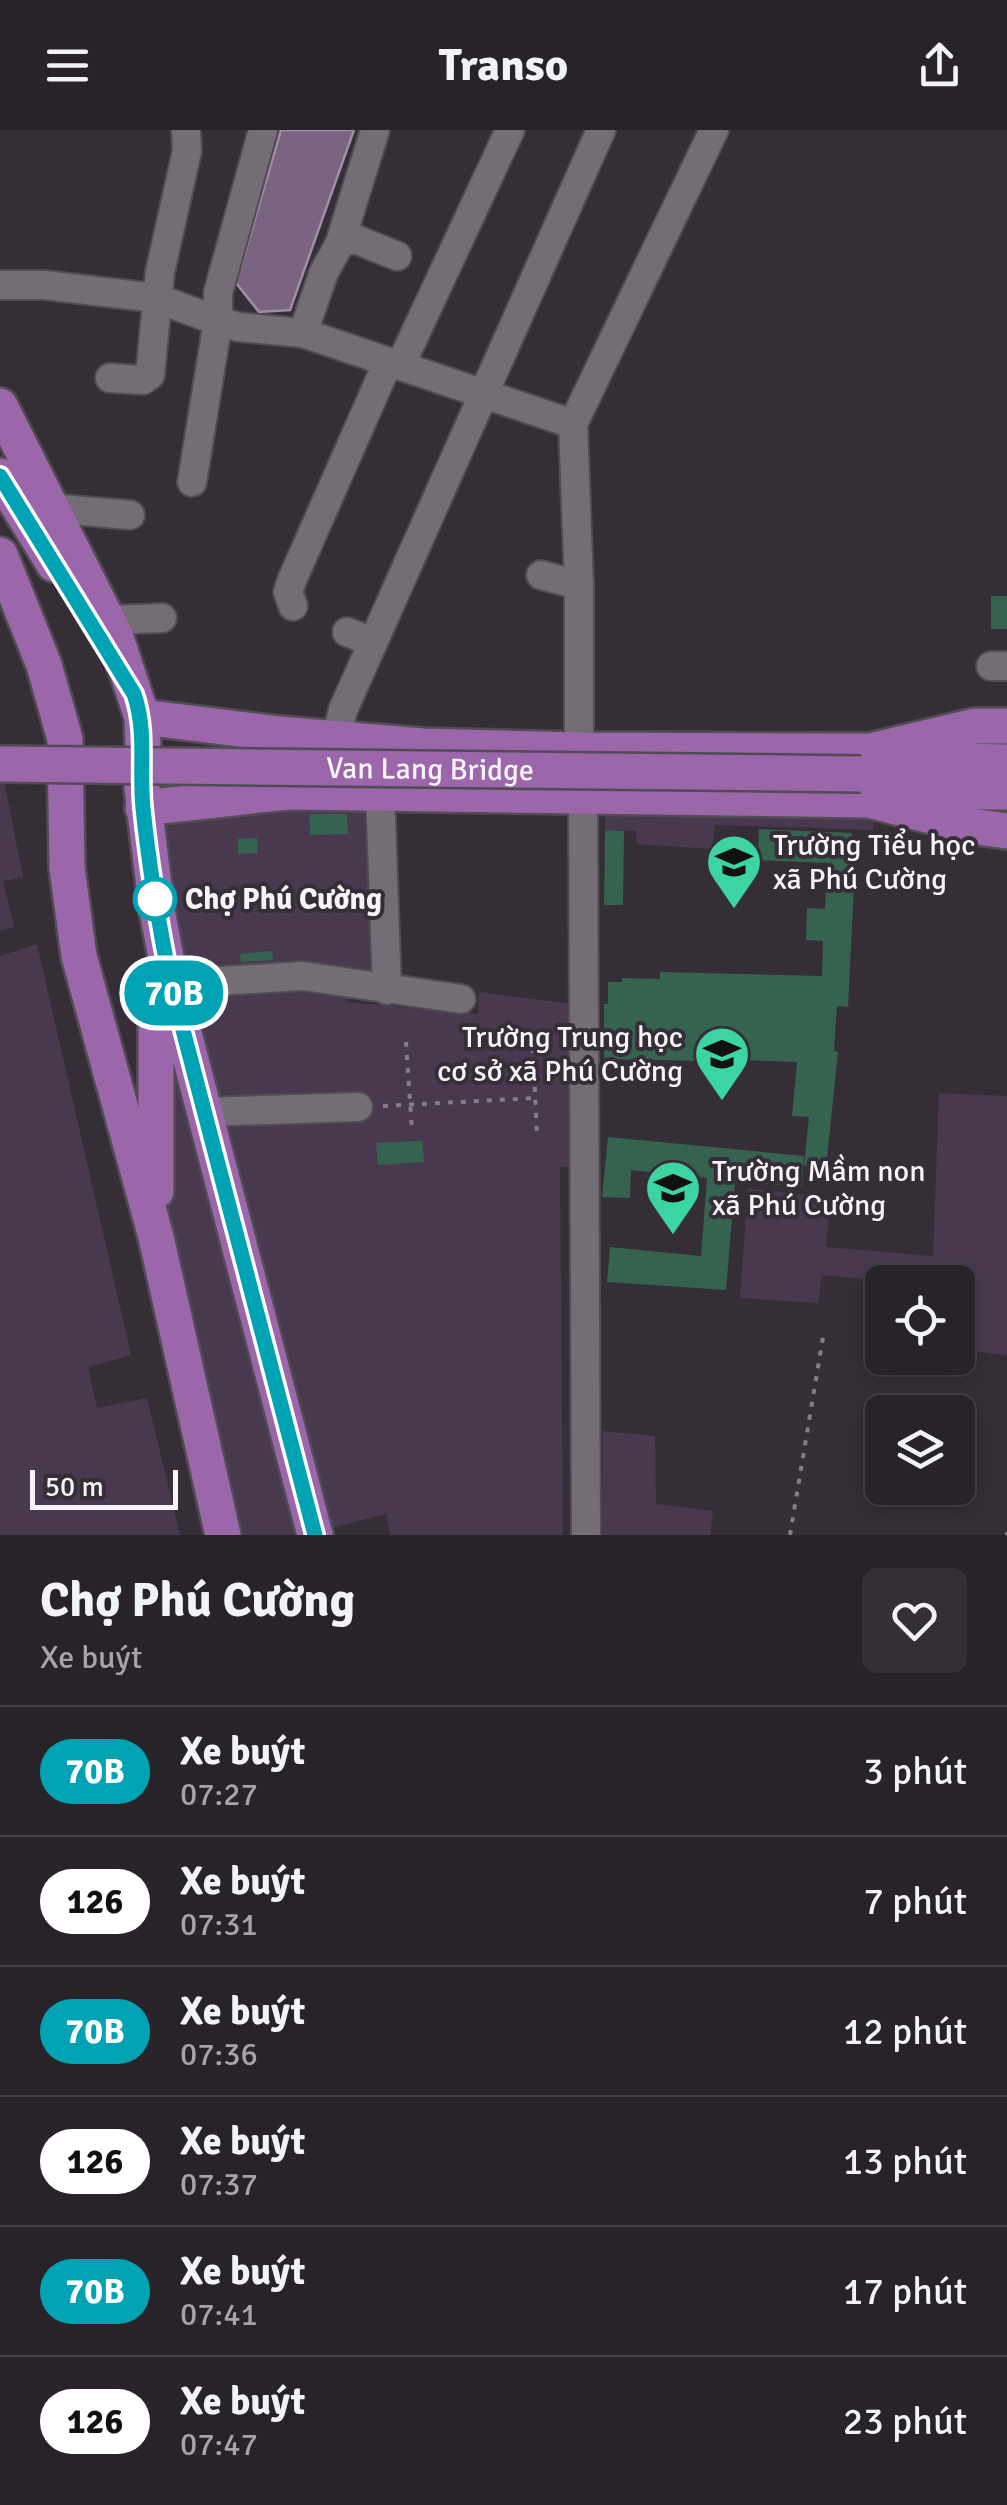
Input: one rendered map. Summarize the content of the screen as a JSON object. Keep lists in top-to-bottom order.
{
  "streets": {
    "main road": ["Van Lang Bridge"]
  },
  "places": {
    "other": ["Chợ Phú Cường"],
    "school or university": ["Trường Tiểu học xã Phú Cường", "Trường Trung học cơ sở xã Phú Cường", "Trường Mầm non xã Phú Cường"]
  },
  "lines": ["bus line 70B"],
  "scale_bar": "50 m",
  "page": {
    "header": "Transo",
    "on_map": "70B",
    "scale": "50 m",
    "heading": ["Chợ Phú Cường", "Xe buýt"],
    "list": [
      {
        "mark": "70B",
        "name": "Xe buýt",
        "note": "07:27",
        "value": "3 phút"
      },
      {
        "mark": "126",
        "name": "Xe buýt",
        "note": "07:31",
        "value": "7 phút"
      },
      {
        "mark": "70B",
        "name": "Xe buýt",
        "note": "07:36",
        "value": "12 phút"
      },
      {
        "mark": "126",
        "name": "Xe buýt",
        "note": "07:37",
        "value": "13 phút"
      },
      {
        "mark": "70B",
        "name": "Xe buýt",
        "note": "07:41",
        "value": "17 phút"
      },
      {
        "mark": "126",
        "name": "Xe buýt",
        "note": "07:47",
        "value": "23 phút"
      }
    ]
  }
}
